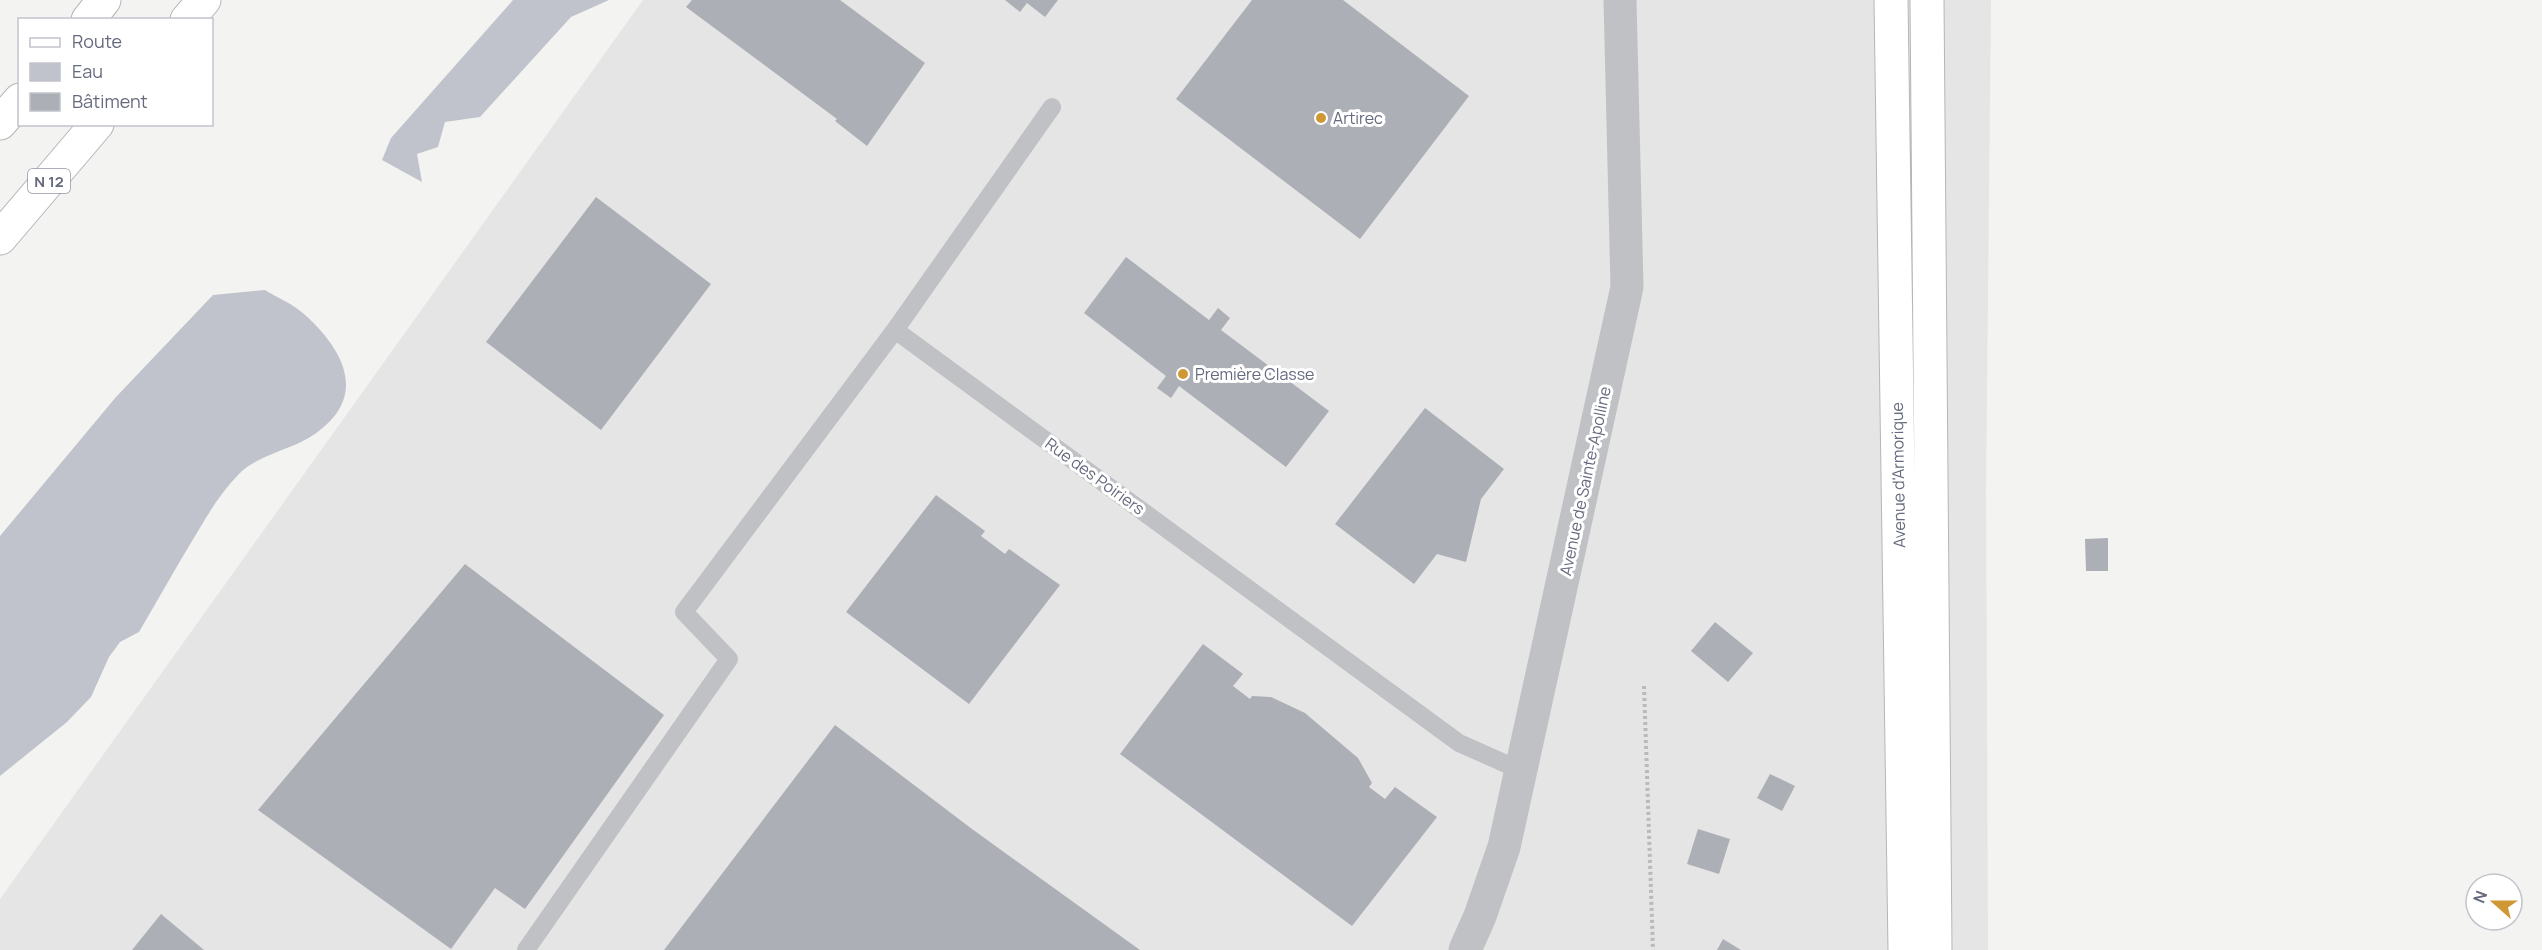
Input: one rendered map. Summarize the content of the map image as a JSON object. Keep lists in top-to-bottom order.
{
  "streets": {
    "main road": ["N 12", "Avenue d'Armorique"],
    "street": ["Avenue de Sainte-Apolline"],
    "lane": ["Rue des Poiriers"]
  },
  "crossings": [
    ["Rue des Poiriers", "Avenue de Sainte-Apolline"]
  ],
  "places": ["Artirec", "Première Classe"],
  "legend": ["Route", "Eau", "Bâtiment"],
  "north": "left"
}
